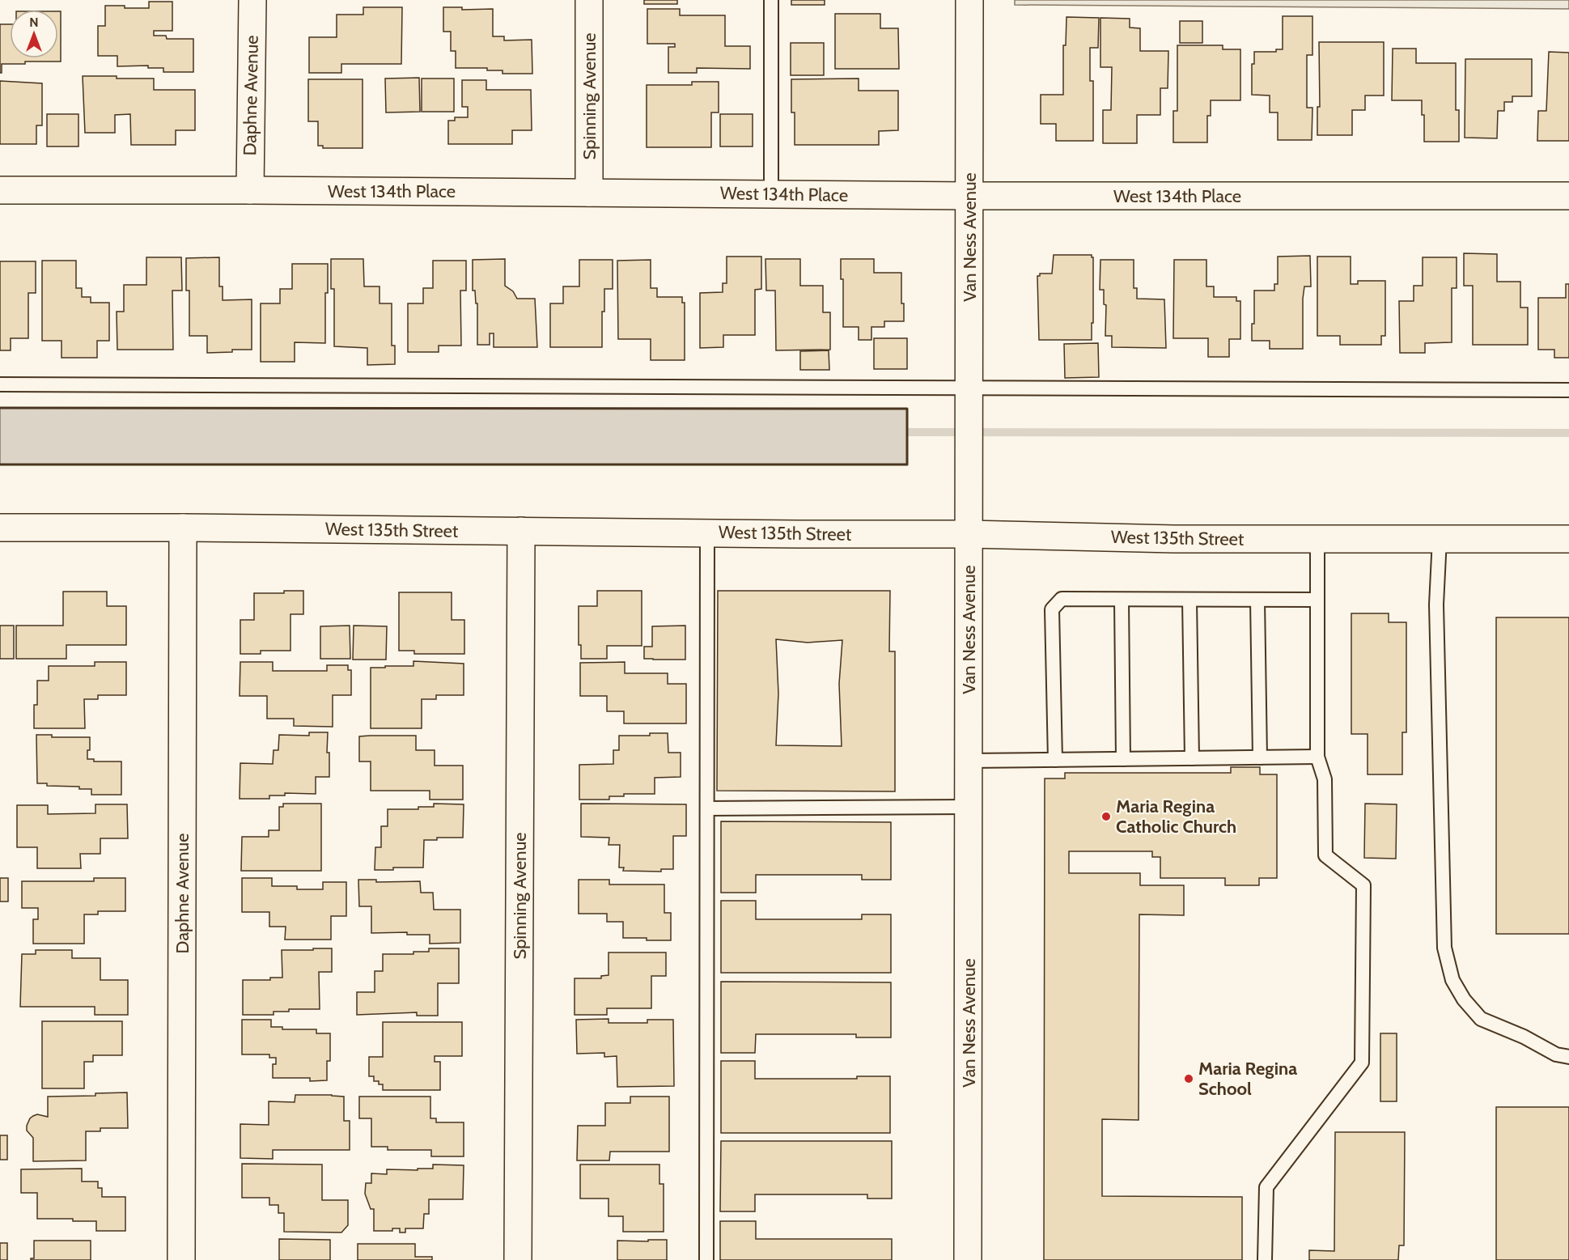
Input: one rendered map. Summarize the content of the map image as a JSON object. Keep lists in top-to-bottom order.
{
  "streets": {
    "street": [
      "Daphne Avenue",
      "Spinning Avenue",
      "West 134th Place",
      "Van Ness Avenue",
      "West 135th Street"
    ]
  },
  "crossings": [
    ["Daphne Avenue", "West 134th Place"],
    ["Daphne Avenue", "West 135th Street"],
    ["Spinning Avenue", "West 134th Place"],
    ["Spinning Avenue", "West 135th Street"],
    ["West 134th Place", "Van Ness Avenue"],
    ["Van Ness Avenue", "West 135th Street"]
  ],
  "places": ["Maria Regina Catholic Church", "Maria Regina School"],
  "north": "top"
}
